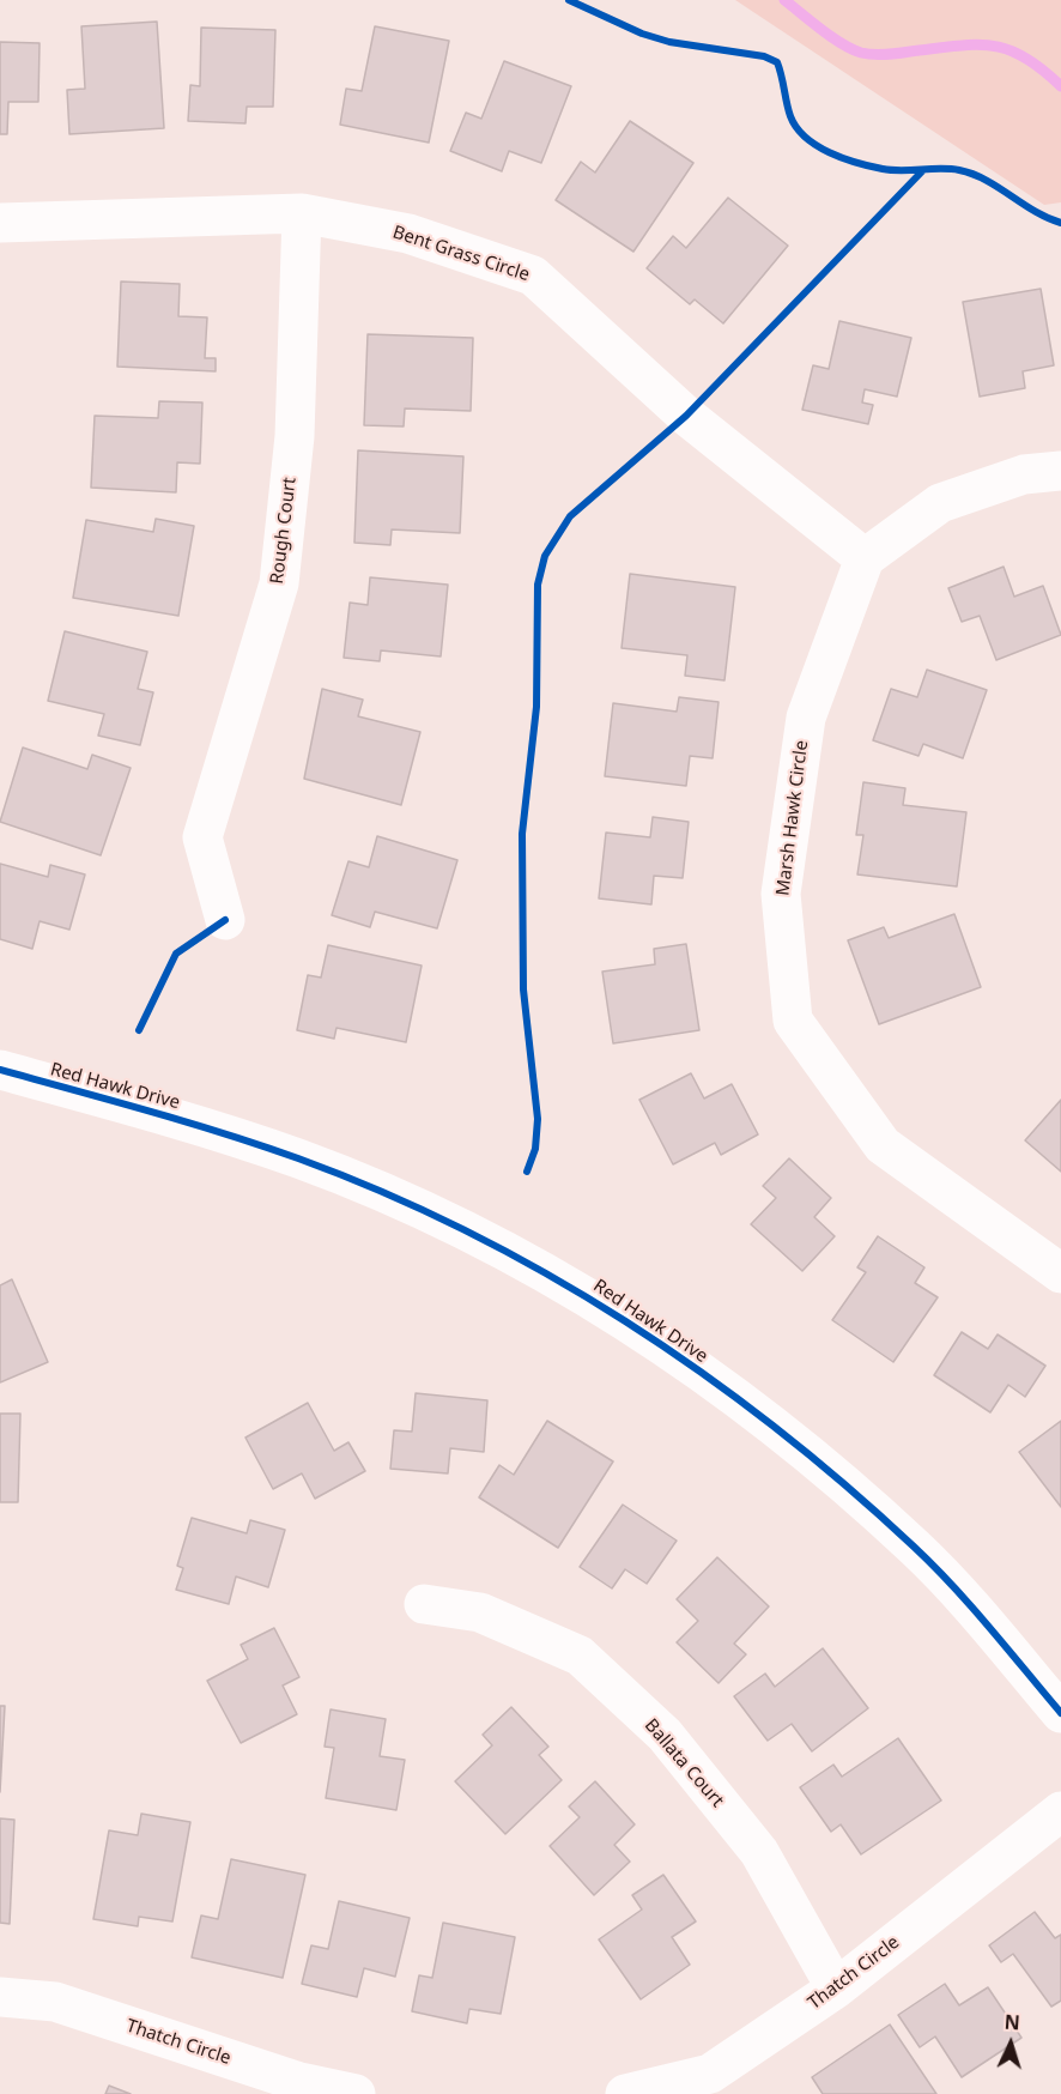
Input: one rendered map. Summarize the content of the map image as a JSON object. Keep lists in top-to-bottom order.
{
  "streets": {
    "street": [
      "Bent Grass Circle",
      "Rough Court",
      "Marsh Hawk Circle",
      "Red Hawk Drive",
      "Ballata Court",
      "Thatch Circle"
    ]
  },
  "crossings": [
    ["Bent Grass Circle", "Rough Court"],
    ["Bent Grass Circle", "Marsh Hawk Circle"],
    ["Ballata Court", "Thatch Circle"]
  ],
  "north": "top"
}
